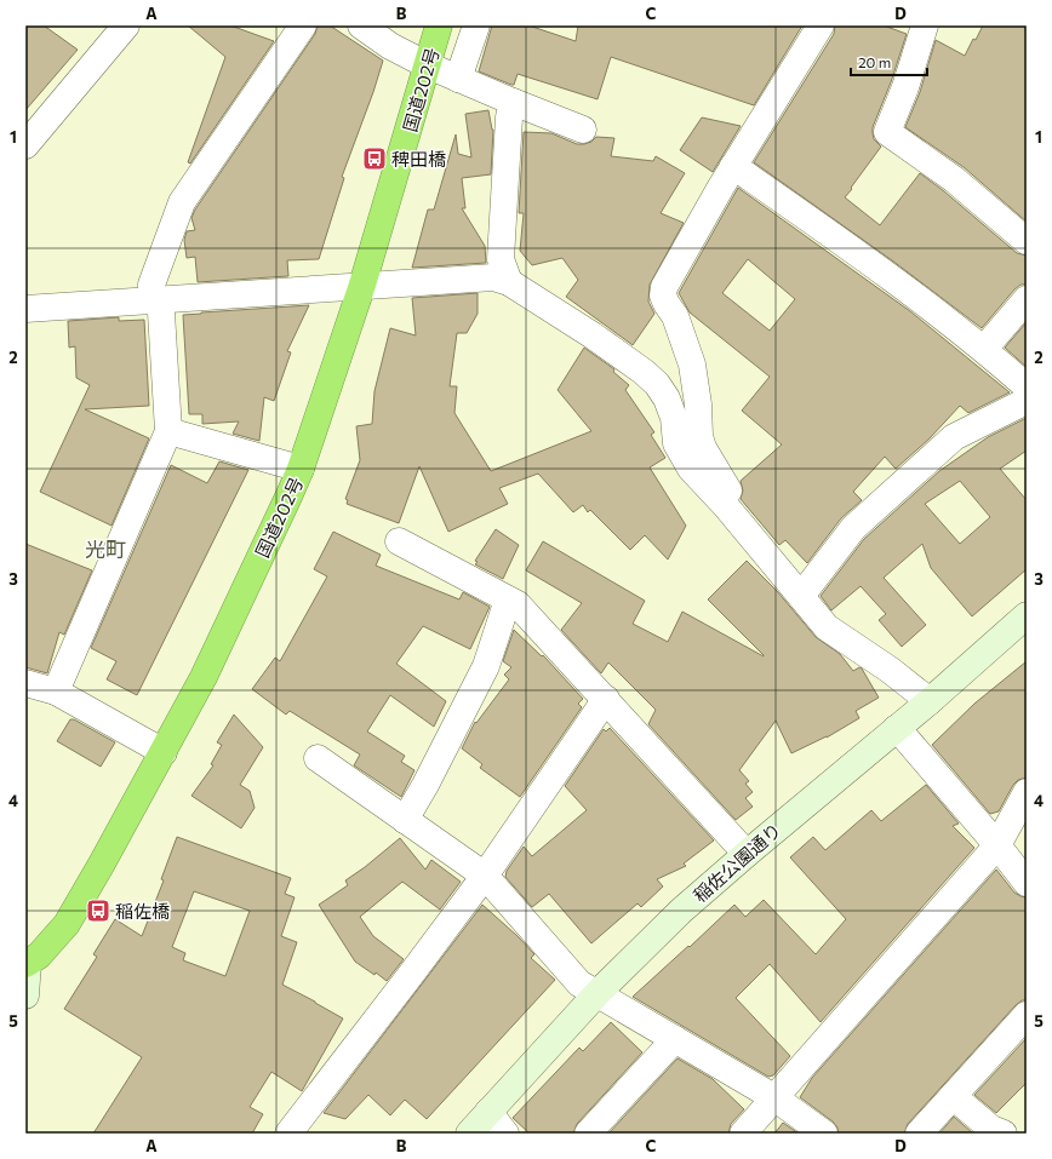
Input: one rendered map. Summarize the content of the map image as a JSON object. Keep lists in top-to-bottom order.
{
  "streets": {
    "highway": ["国道202号"],
    "street": ["稲佐公園通り"]
  },
  "districts": ["光町"],
  "places": {
    "bus stop": ["稗田橋", "稲佐橋"]
  },
  "scale_bar": "20 m",
  "grid": {
    "columns": [
      "A",
      "B",
      "C",
      "D"
    ],
    "rows": [
      "1",
      "2",
      "3",
      "4",
      "5"
    ]
  }
}
